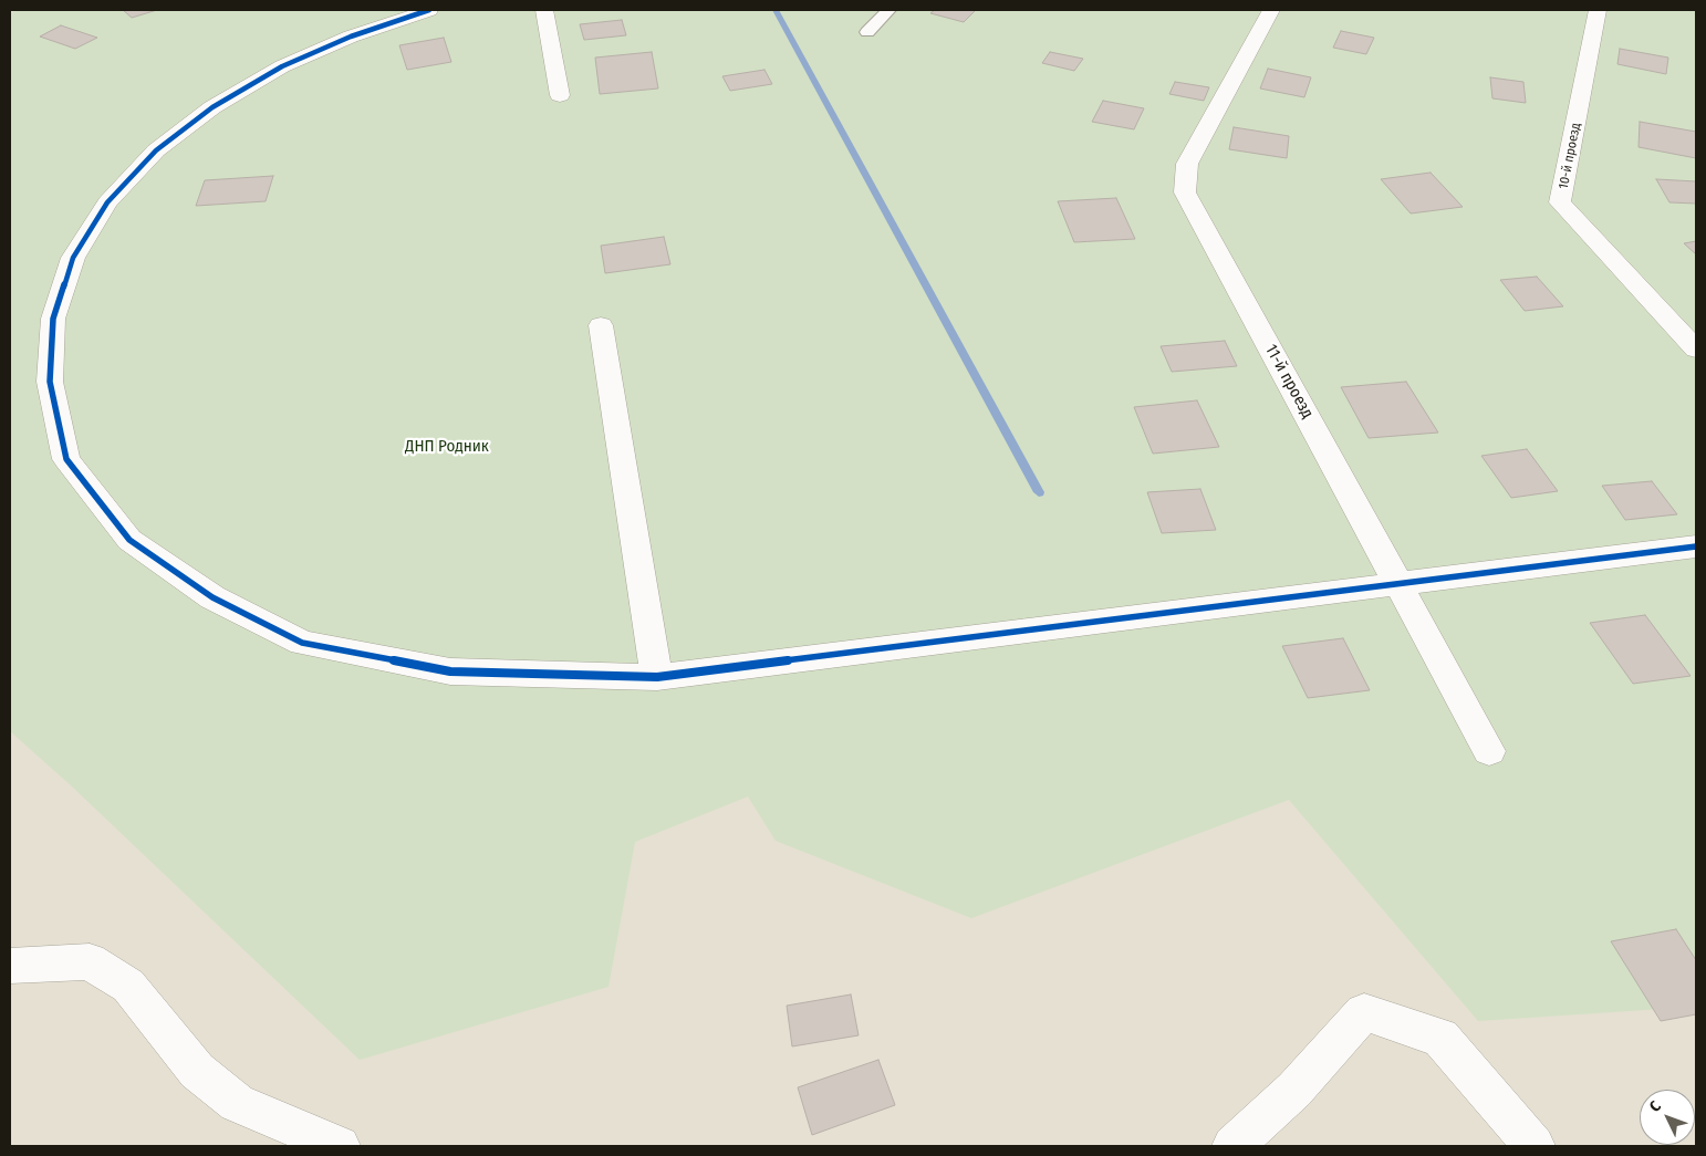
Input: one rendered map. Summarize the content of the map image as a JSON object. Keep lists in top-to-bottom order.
{
  "streets": {
    "street": ["10-й проезд", "11-й проезд"]
  },
  "parks": ["ДНП Родник"],
  "north": "top left"
}
